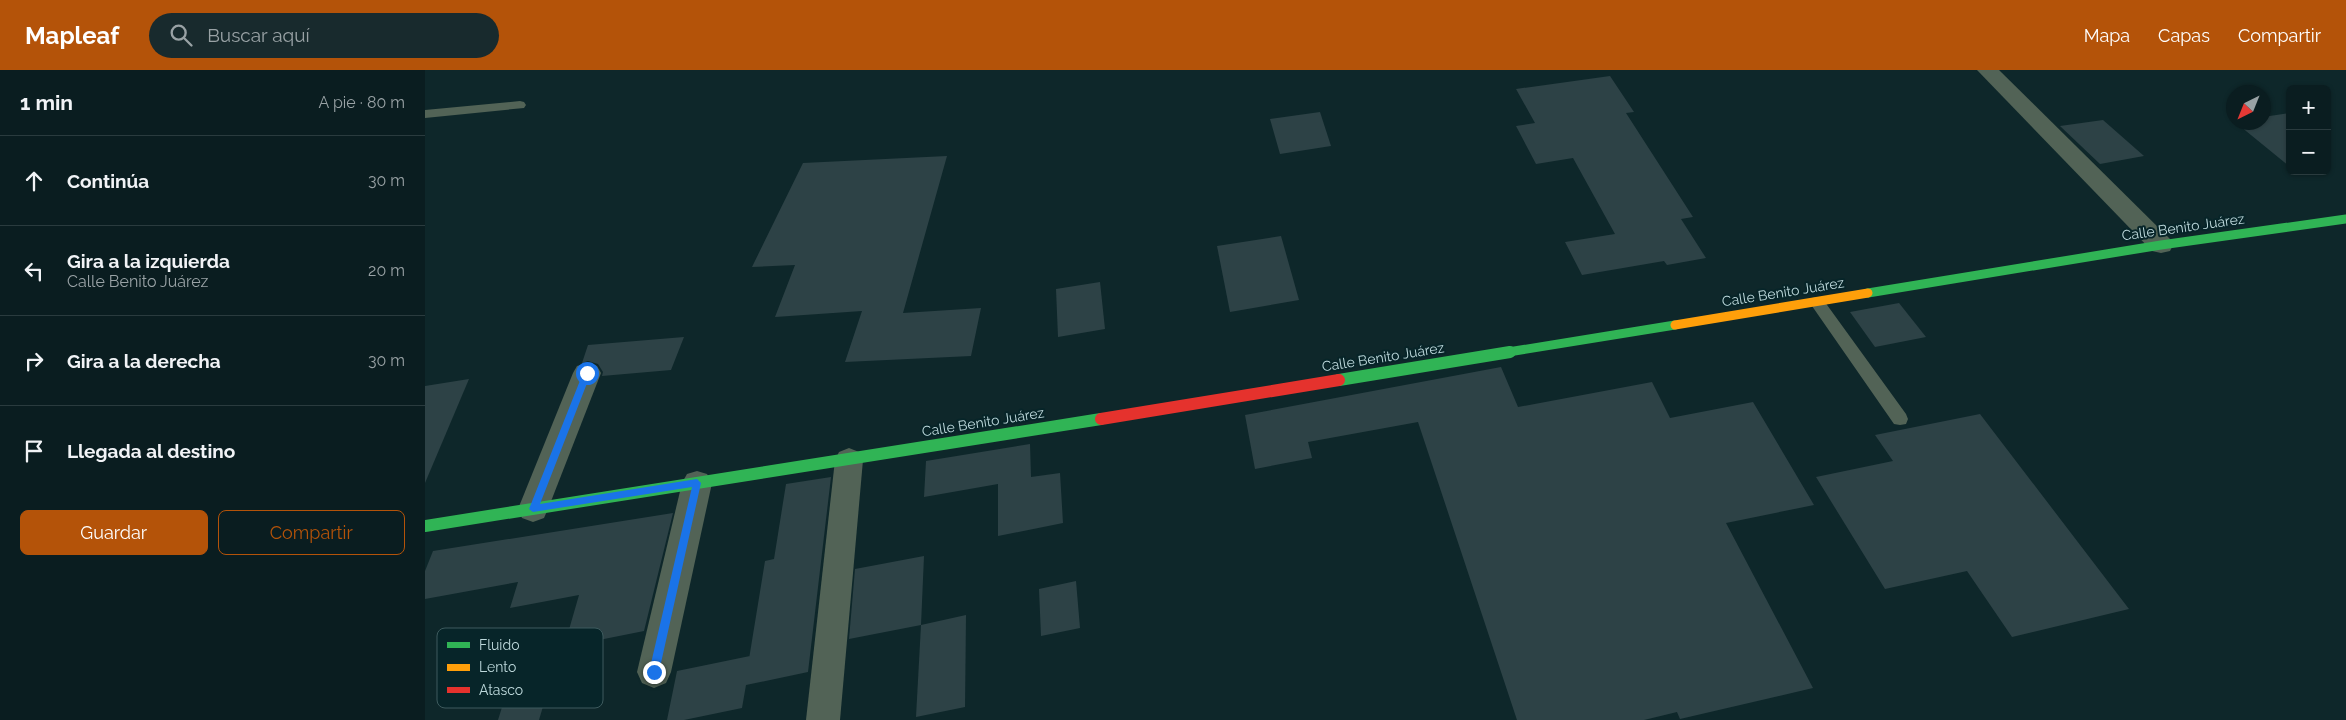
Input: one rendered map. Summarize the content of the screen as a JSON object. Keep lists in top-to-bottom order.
{
  "streets": {
    "street": ["Calle Benito Juárez"]
  },
  "legend": ["Fluido", "Lento", "Atasco"],
  "north": "bottom left",
  "page": {
    "header": "Mapleaf",
    "search": "Buscar aquí",
    "nav": ["Mapa", "Capas", "Compartir"],
    "heading": ["1 min", "A pie · 80 m"],
    "map_buttons": ["+", "−"],
    "list": [
      ["Continúa", "30 m"],
      ["Gira a la izquierda", "Calle Benito Juárez", "20 m"],
      ["Gira a la derecha", "30 m"],
      "Llegada al destino"
    ],
    "buttons": ["Guardar", "Compartir"]
  }
}
